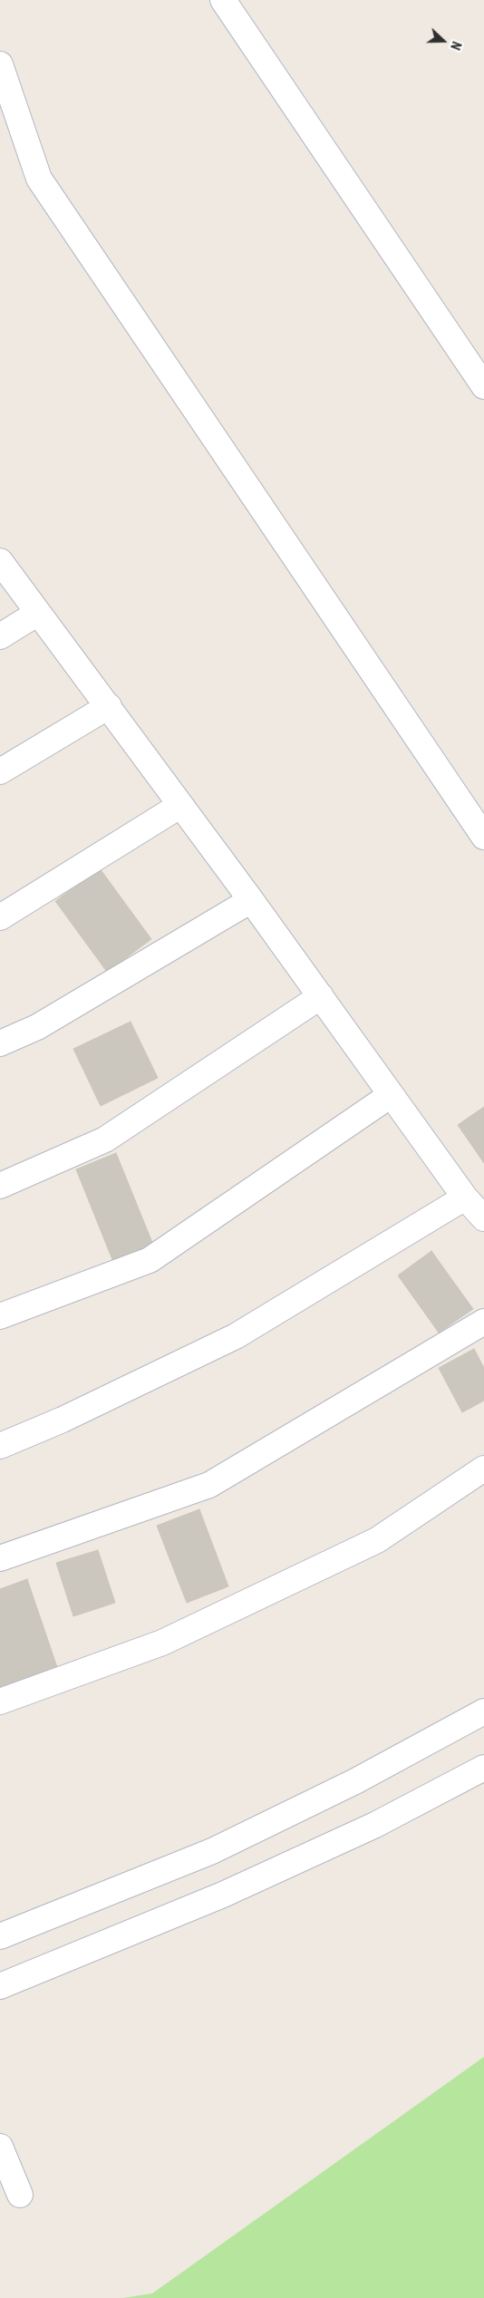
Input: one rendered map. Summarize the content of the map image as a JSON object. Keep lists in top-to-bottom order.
{
  "north": "right"
}
